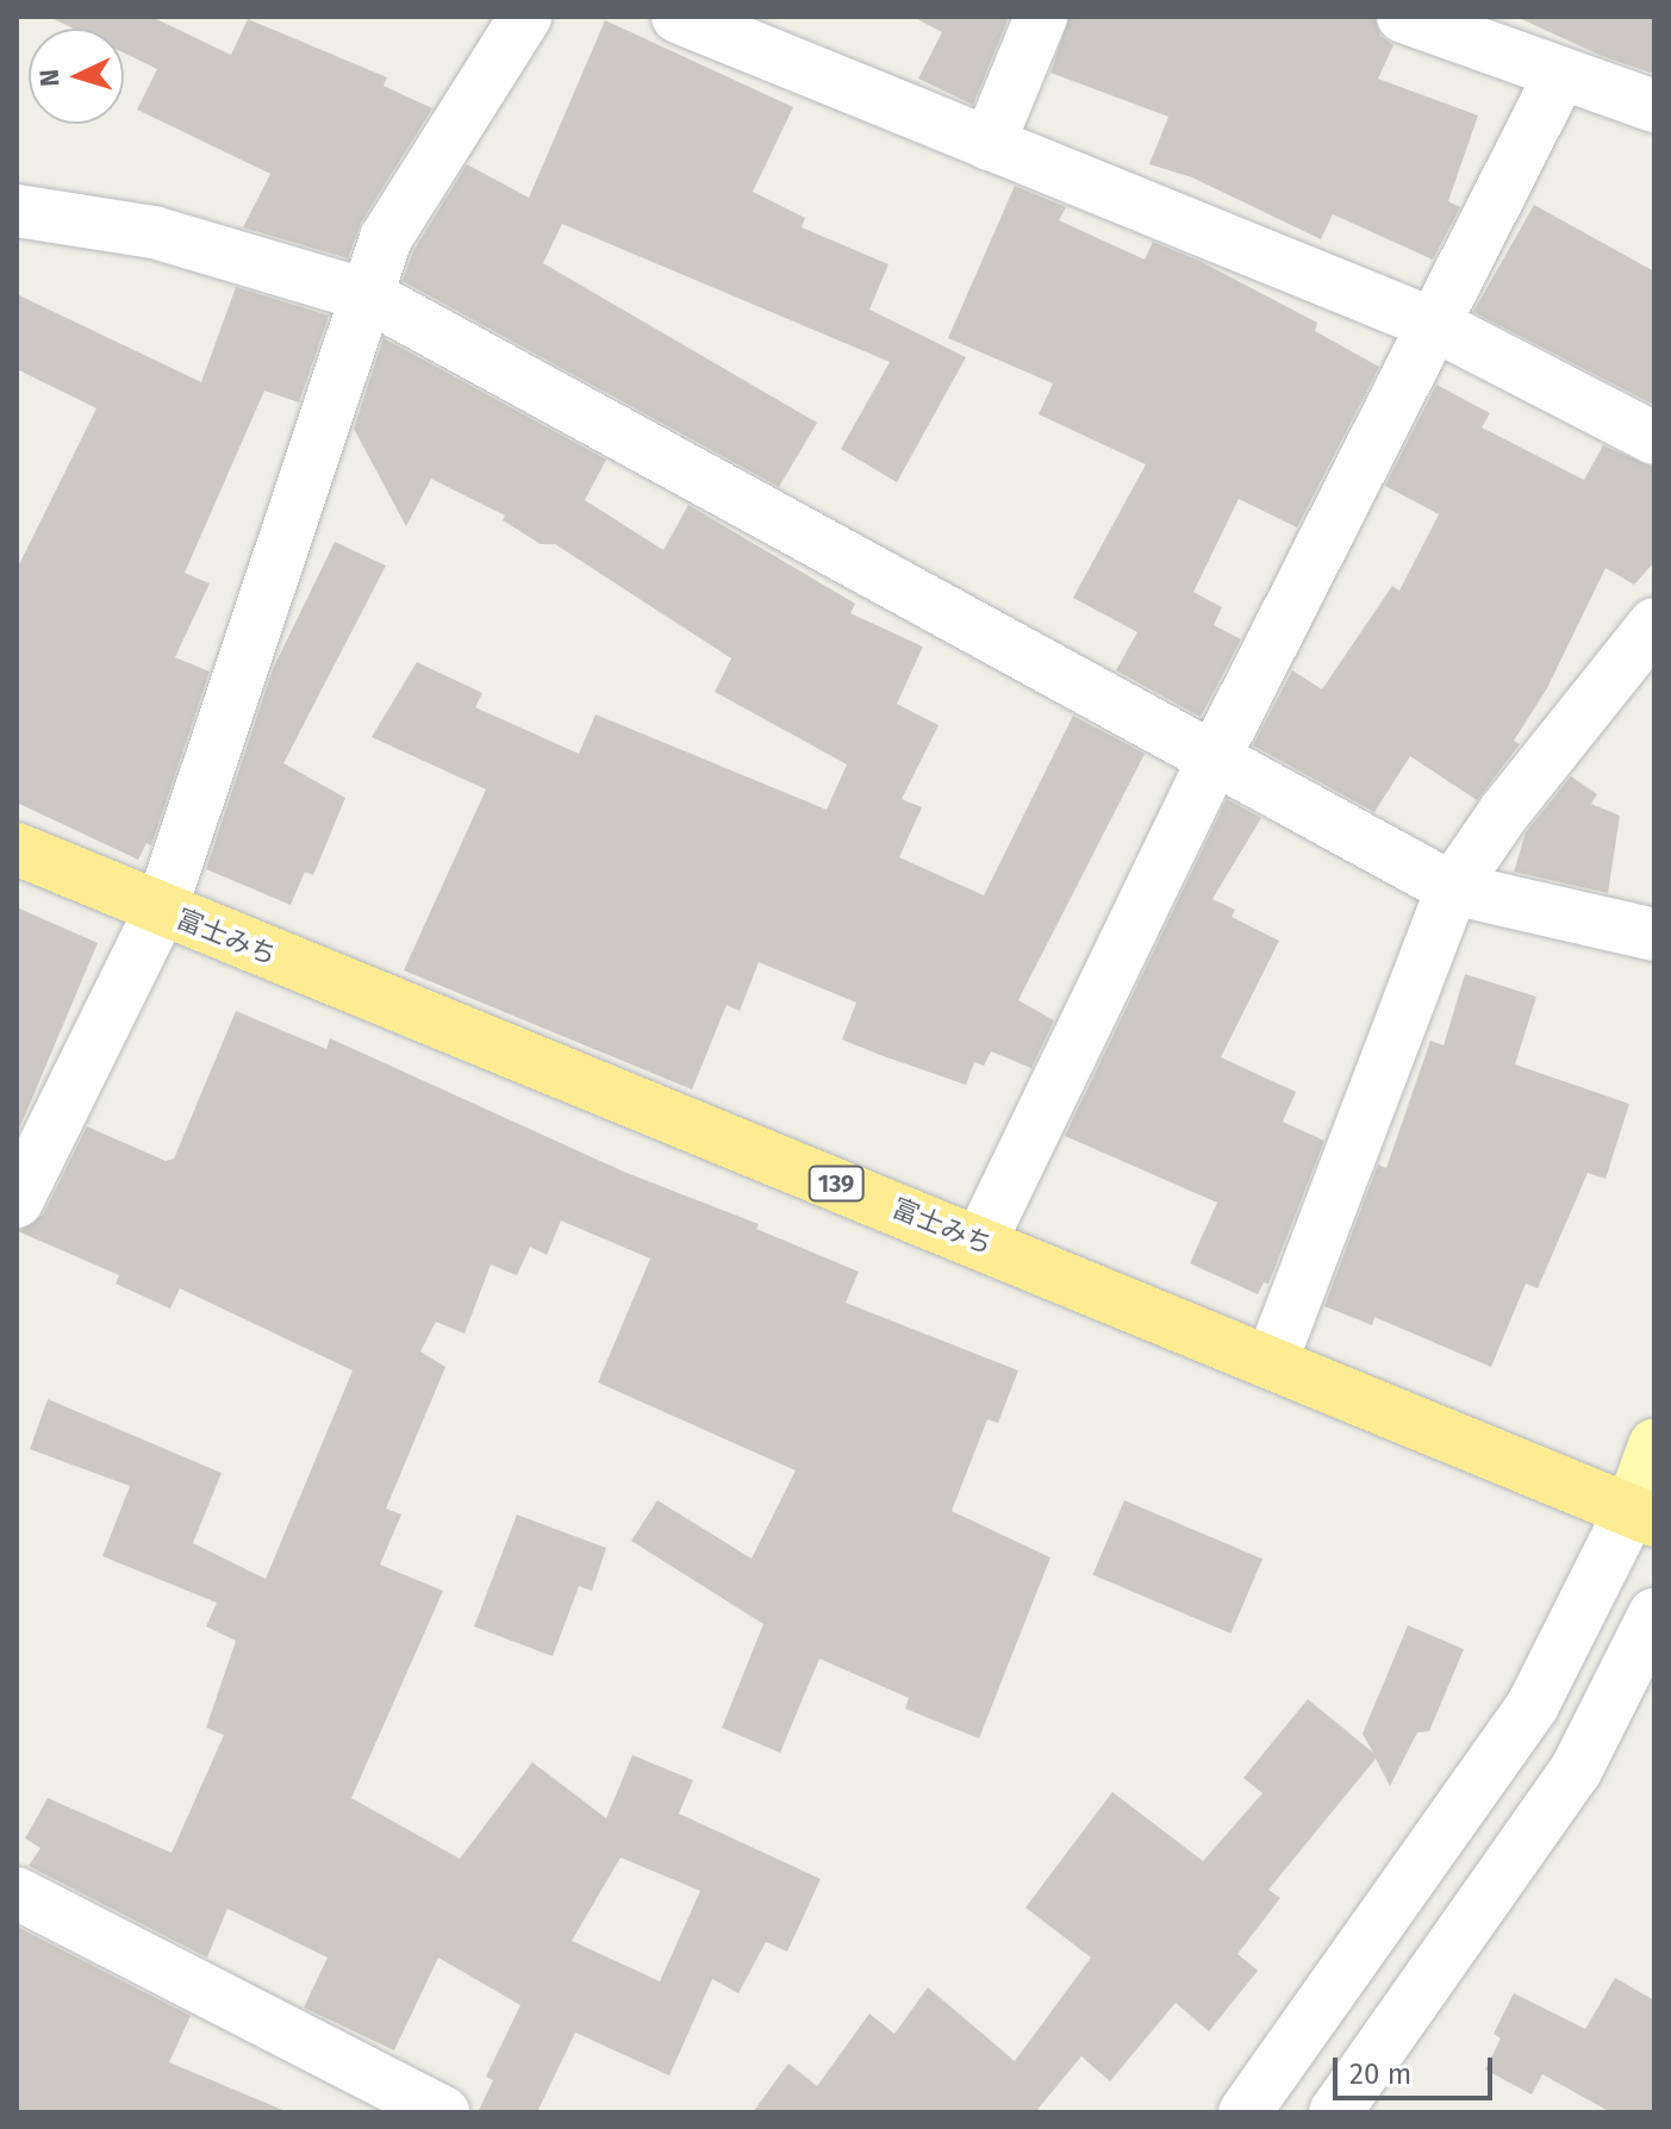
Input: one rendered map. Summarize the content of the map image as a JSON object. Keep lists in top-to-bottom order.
{
  "streets": {
    "highway": ["富士みち", "139"]
  },
  "scale_bar": "20 m",
  "north": "left"
}
